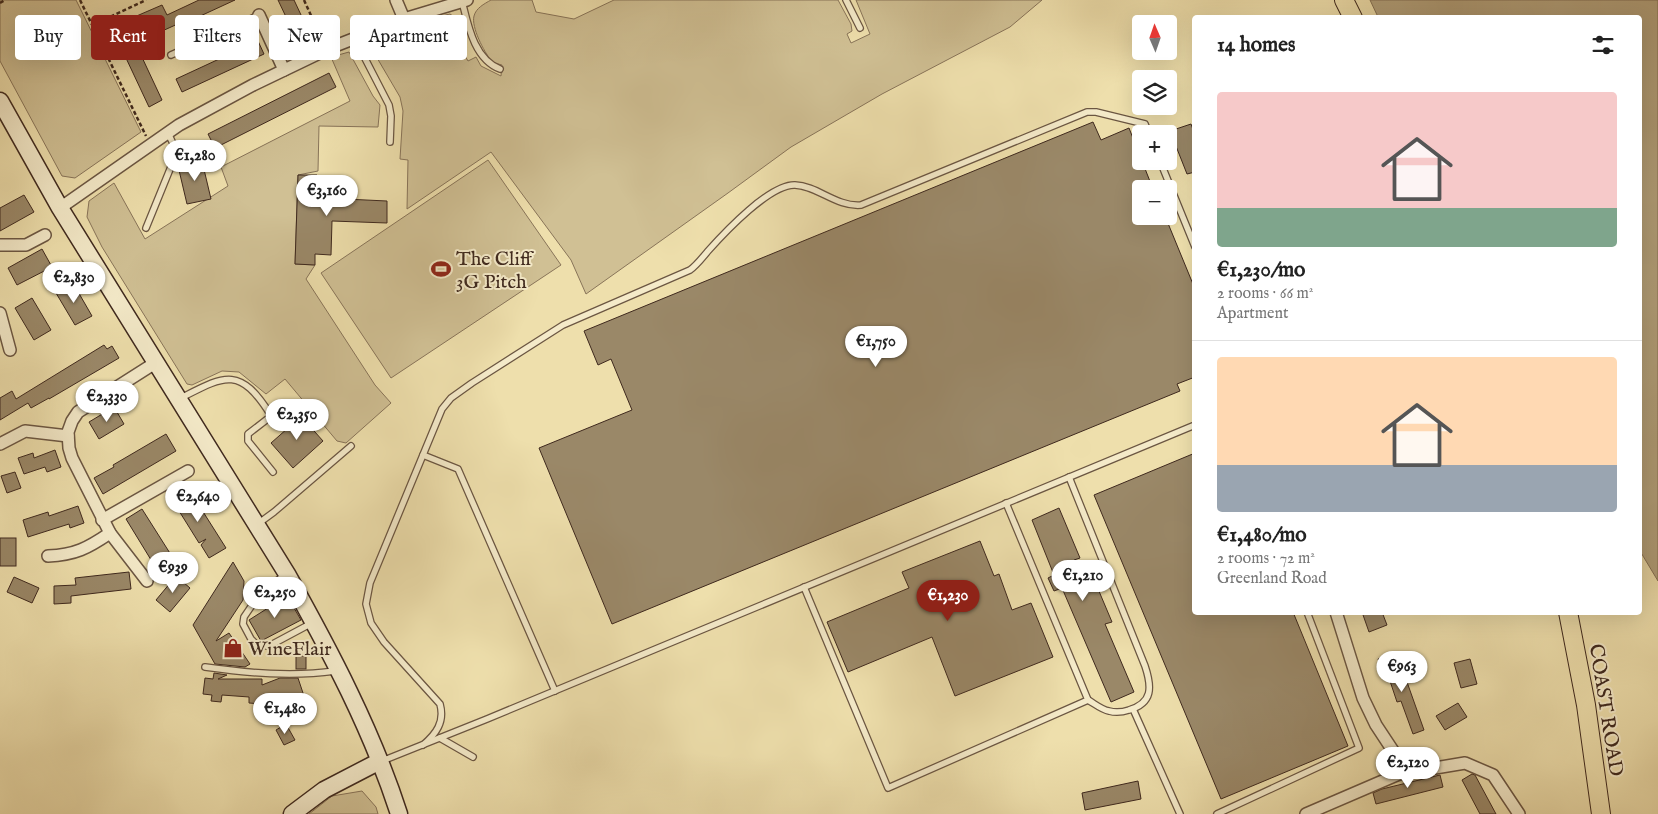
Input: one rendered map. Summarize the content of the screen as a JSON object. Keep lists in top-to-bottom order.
{
  "streets": {
    "main road": ["COAST ROAD"]
  },
  "places": {
    "sports": ["The Cliff 3G Pitch"],
    "shop": ["WineFlair"]
  },
  "north": "top",
  "page": {
    "map_buttons": ["+", "−"],
    "chip": [
      "Buy",
      "Rent",
      "Filters",
      "New",
      "Apartment"
    ],
    "heading": "14 homes",
    "list": [
      {
        "name": "€1,230/mo",
        "note": "2 rooms · 66 m² · Apartment"
      },
      {
        "name": "€1,480/mo",
        "note": "2 rooms · 72 m² · Greenland Road"
      }
    ],
    "price": [
      "€1,280",
      "€3,160",
      "€2,830",
      "€1,750",
      "€2,330",
      "€2,350",
      "€2,640",
      "€939",
      "€1,210",
      "€2,250",
      "€1,230",
      "€963",
      "€1,480",
      "€2,120"
    ]
  }
}
